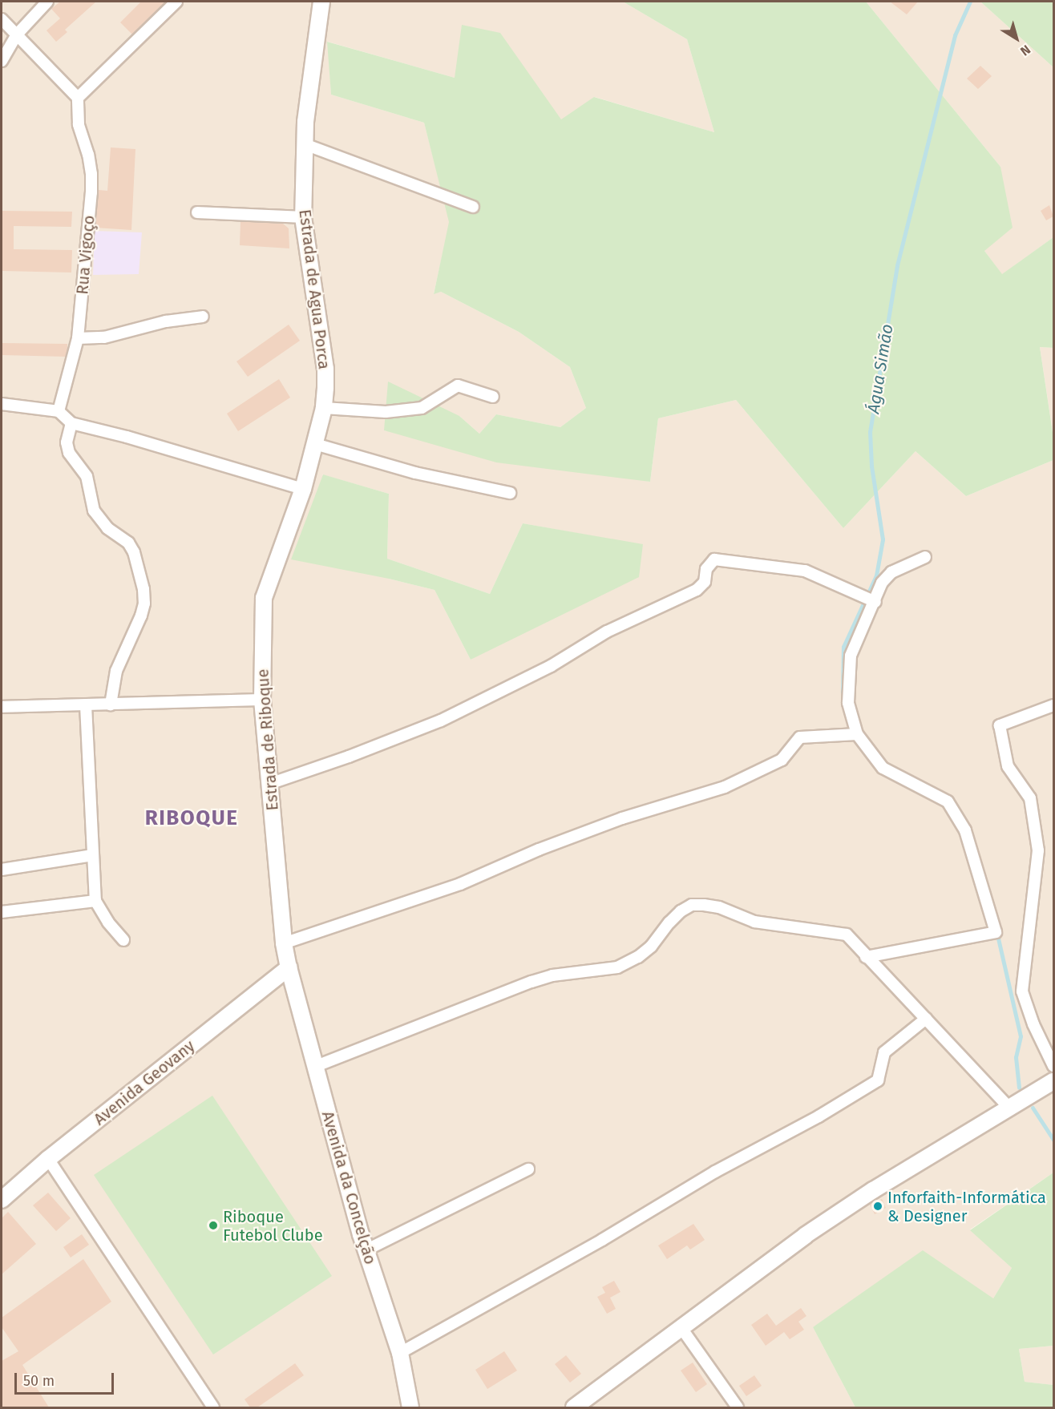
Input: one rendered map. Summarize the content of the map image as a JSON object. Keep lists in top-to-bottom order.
{
  "streets": {
    "main road": [
      "Estrada de Agua Porca",
      "Estrada de Riboque",
      "Avenida Geovany",
      "Avenida da Concelção"
    ],
    "street": ["Rua Vigoço"]
  },
  "crossings": [
    ["Estrada de Agua Porca", "Estrada de Riboque"],
    ["Estrada de Riboque", "Avenida Geovany"],
    ["Estrada de Riboque", "Avenida da Concelção"],
    ["Avenida Geovany", "Avenida da Concelção"]
  ],
  "districts": ["RIBOQUE"],
  "water": ["Água Simão"],
  "places": ["Inforfaith-Informática & Designer", "Riboque Futebol Clube"],
  "scale_bar": "50 m",
  "north": "bottom right"
}
